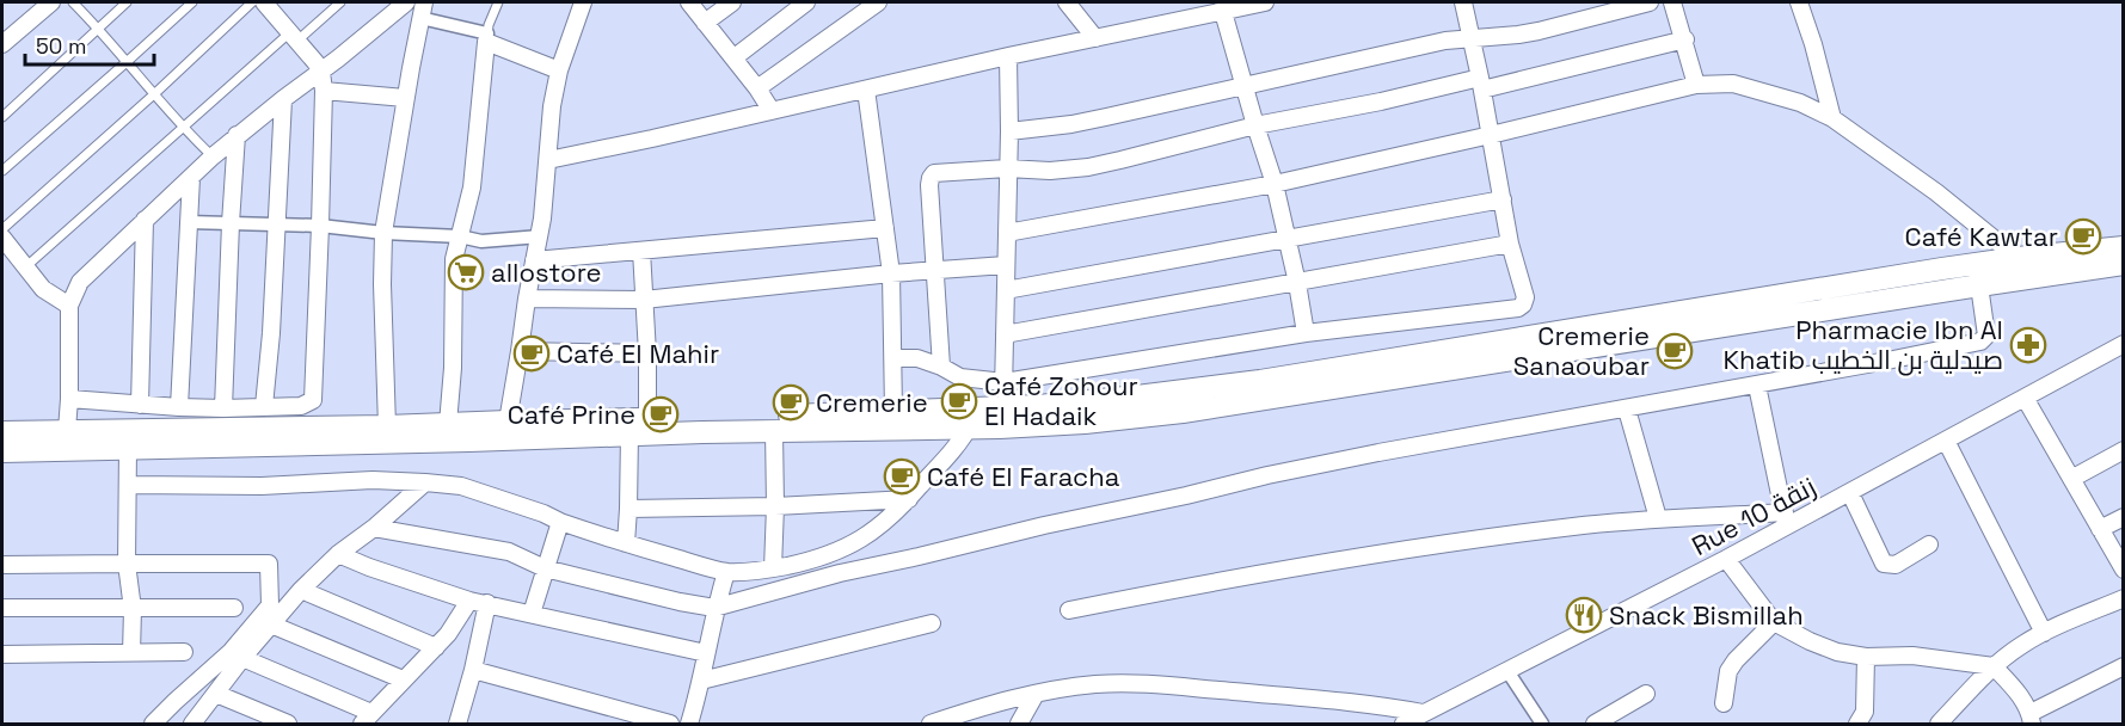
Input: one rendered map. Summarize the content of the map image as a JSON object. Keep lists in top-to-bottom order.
{
  "streets": {
    "street": ["Rue 10 زنقة"]
  },
  "places": {
    "cafe": [
      "Café Kawtar",
      "Cremerie Sanaoubar",
      "Café El Mahir",
      "Café Zohour El Hadaik",
      "Cremerie",
      "Café Prine",
      "Café El Faracha"
    ],
    "supermarket": ["allostore"],
    "pharmacy": ["Pharmacie Ibn Al Khatib صيدلية بن الخطيب"],
    "restaurant": ["Snack Bismillah"]
  },
  "scale_bar": "50 m"
}
